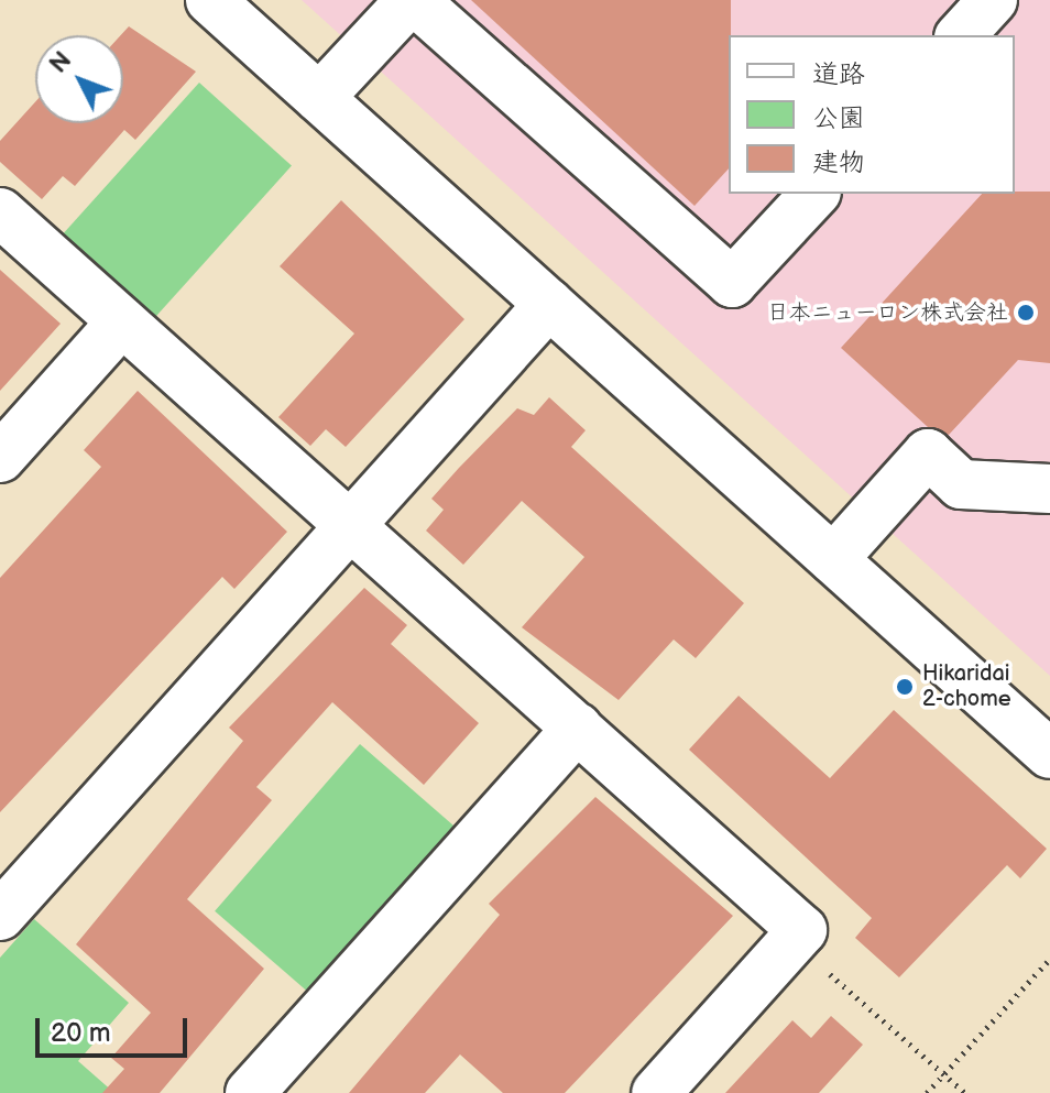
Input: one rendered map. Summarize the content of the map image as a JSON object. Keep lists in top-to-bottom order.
{
  "places": ["日本ニューロン株式会社", "Hikaridai 2-chome"],
  "legend": ["道路", "公園", "建物"],
  "scale_bar": "20 m",
  "north": "top left"
}
